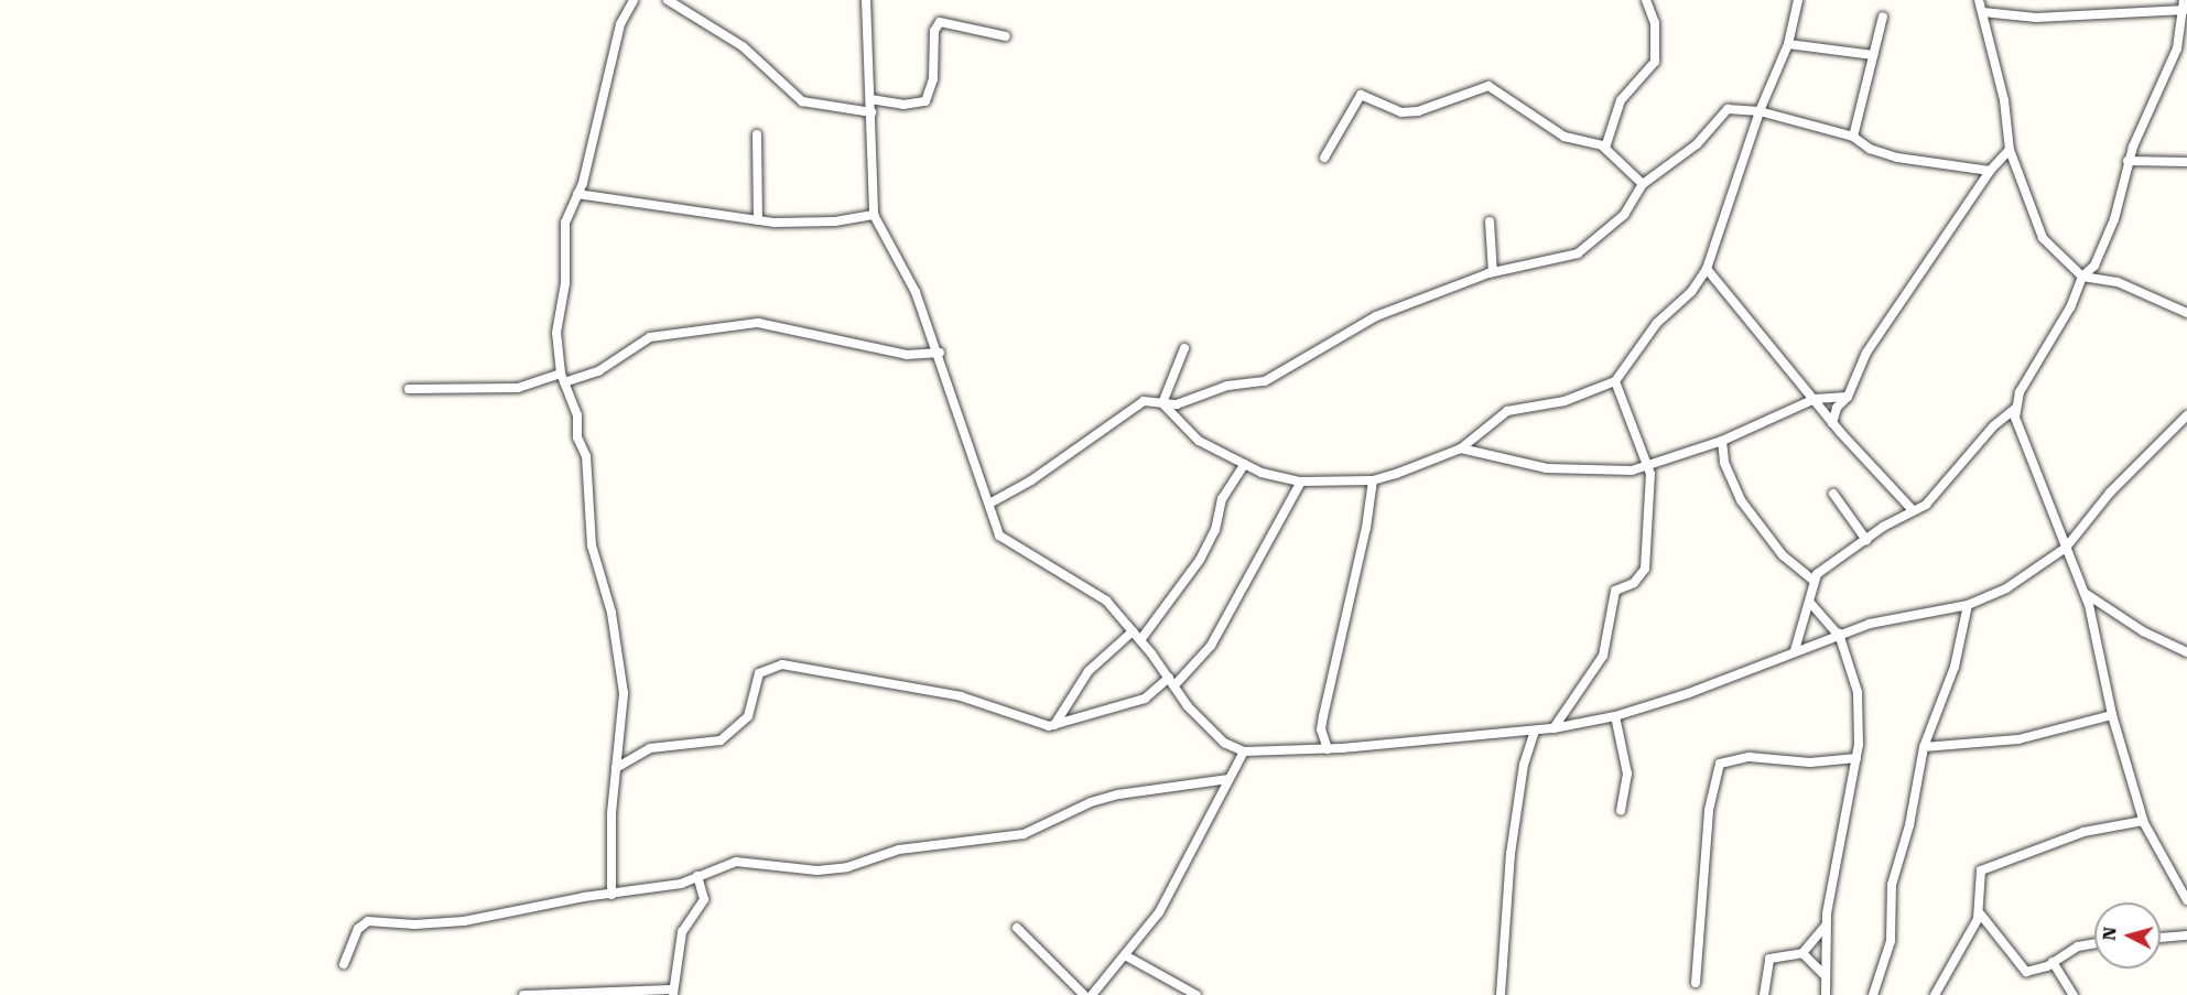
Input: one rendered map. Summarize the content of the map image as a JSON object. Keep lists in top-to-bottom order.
{
  "north": "left"
}
